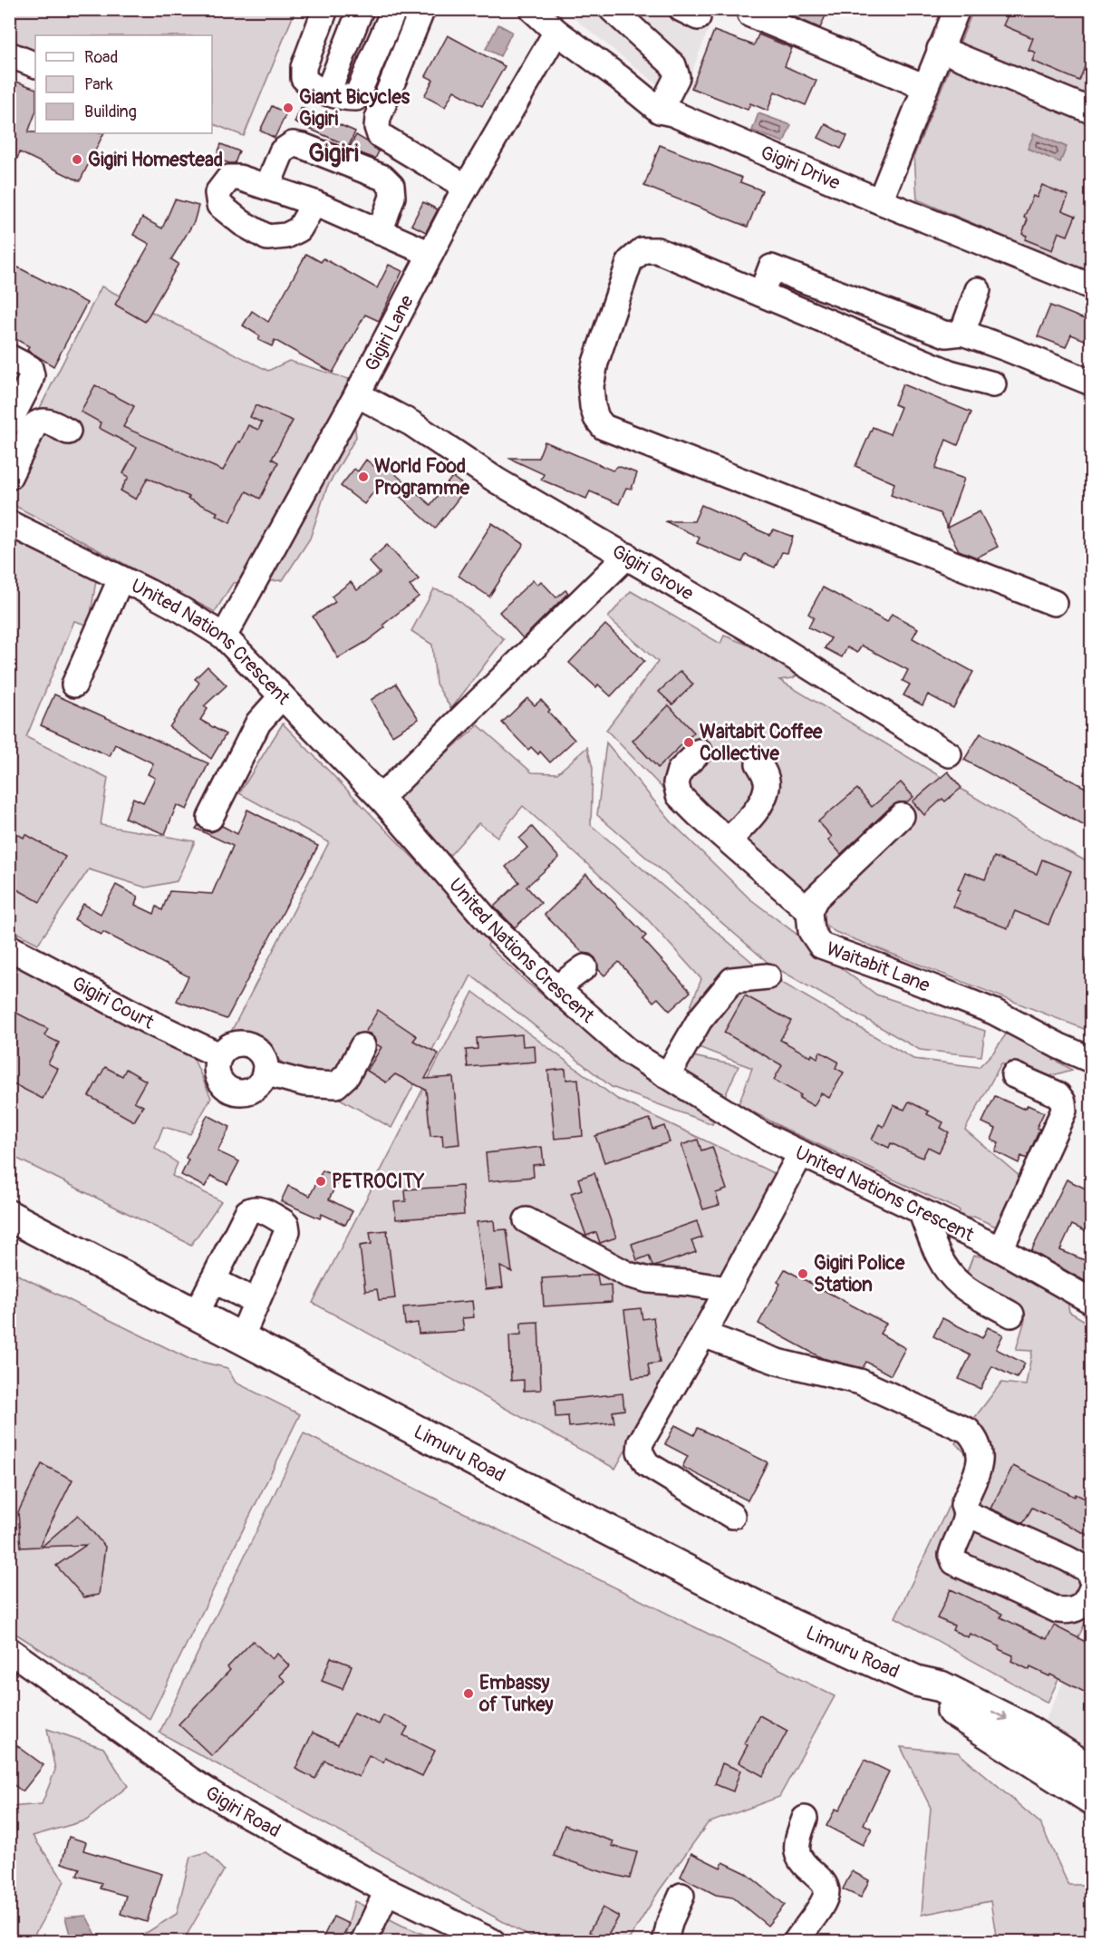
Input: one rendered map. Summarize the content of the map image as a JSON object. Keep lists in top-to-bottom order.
{
  "streets": {
    "main road": ["Limuru Road"],
    "street": [
      "Gigiri Drive",
      "Gigiri Lane",
      "Gigiri Grove",
      "United Nations Crescent",
      "Waitabit Lane",
      "Gigiri Court",
      "Gigiri Road"
    ]
  },
  "crossings": [
    ["Gigiri Drive", "Gigiri Lane"],
    ["Gigiri Lane", "Gigiri Grove"],
    ["Gigiri Lane", "United Nations Crescent"]
  ],
  "districts": ["Gigiri"],
  "places": [
    "Giant Bicycles Gigiri",
    "Gigiri Homestead",
    "World Food Programme",
    "Waitabit Coffee Collective",
    "PETROCITY",
    "Gigiri Police Station",
    "Embassy of Turkey"
  ],
  "legend": ["Road", "Park", "Building"]
}
